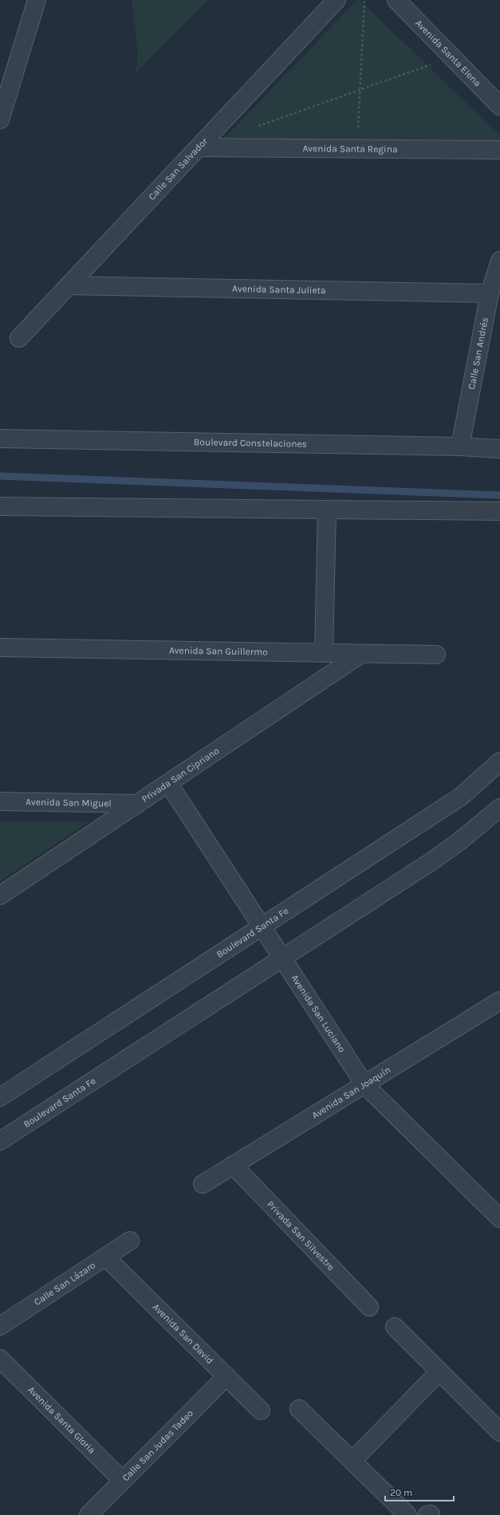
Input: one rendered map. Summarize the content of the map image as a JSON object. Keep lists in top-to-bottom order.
{
  "streets": {
    "street": [
      "Avenida Santa Elena",
      "Avenida Santa Regina",
      "Calle San Salvador",
      "Avenida Santa Julieta",
      "Calle San Andrés",
      "Boulevard Constelaciones",
      "Avenida San Guillermo",
      "Privada San Cipriano",
      "Avenida San Miguel",
      "Boulevard Santa Fe",
      "Avenida San Luciano",
      "Avenida San Joaquín",
      "Privada San Silvestre",
      "Calle San Lázaro",
      "Avenida San David",
      "Avenida Santa Gloria",
      "Calle San Judas Tadeo"
    ]
  },
  "crossings": [
    ["Avenida Santa Regina", "Calle San Salvador"],
    ["Calle San Salvador", "Avenida Santa Julieta"],
    ["Avenida Santa Julieta", "Calle San Andrés"],
    ["Calle San Andrés", "Boulevard Constelaciones"],
    ["Avenida San Guillermo", "Privada San Cipriano"],
    ["Privada San Cipriano", "Avenida San Miguel"],
    ["Privada San Cipriano", "Avenida San Luciano"],
    ["Boulevard Santa Fe", "Avenida San Luciano"],
    ["Avenida San Luciano", "Avenida San Joaquín"],
    ["Avenida San Joaquín", "Privada San Silvestre"],
    ["Calle San Lázaro", "Avenida San David"],
    ["Avenida San David", "Calle San Judas Tadeo"],
    ["Avenida Santa Gloria", "Calle San Judas Tadeo"]
  ],
  "scale_bar": "20 m"
}
